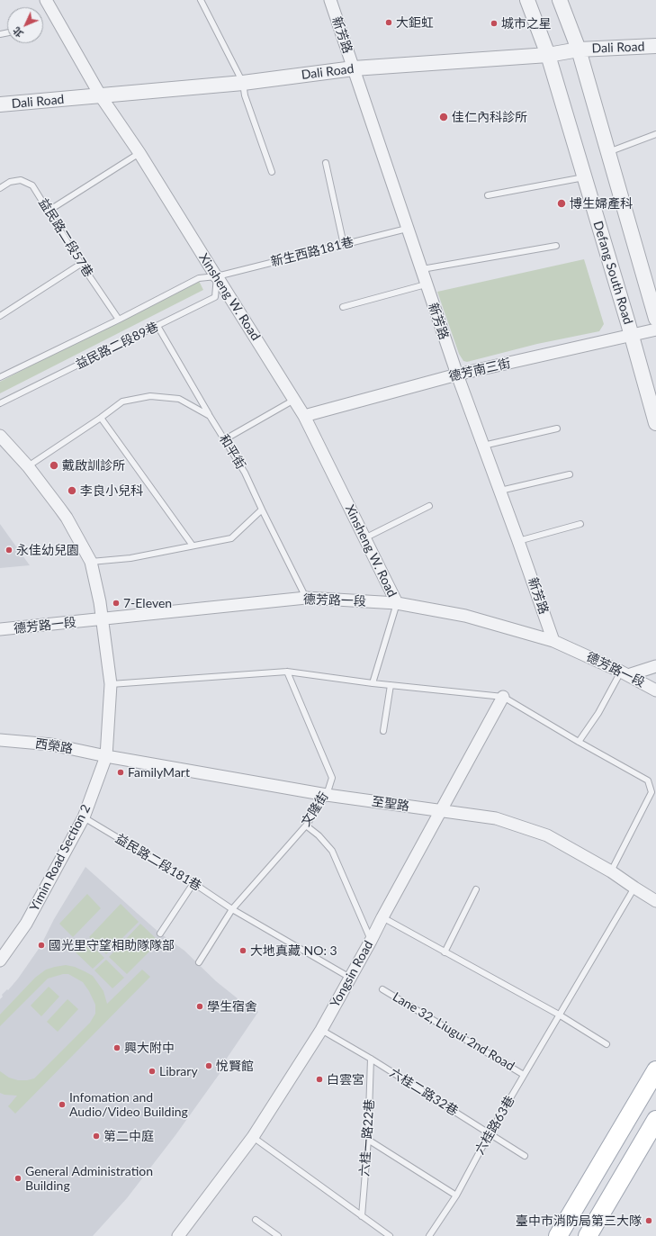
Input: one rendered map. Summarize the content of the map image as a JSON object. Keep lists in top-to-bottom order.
{
  "streets": {
    "street": [
      "新芳路",
      "Dali Road",
      "Defang South Road",
      "Xinsheng W. Road",
      "德芳南三街",
      "德芳路一段",
      "西榮路",
      "至聖路",
      "Yimin Road Section 2",
      "Yongsin Road"
    ],
    "lane": [
      "益民路二段57巷",
      "新生西路181巷",
      "益民路二段89巷",
      "和平街",
      "文隆街",
      "益民路二段181巷",
      "Lane 32, Liugui 2nd Road",
      "六桂二路32巷",
      "六桂路63巷",
      "六桂一路22巷"
    ]
  },
  "crossings": [
    ["新芳路", "Dali Road"],
    ["新芳路", "新生西路181巷"],
    ["新芳路", "德芳南三街"],
    ["新芳路", "德芳路一段"],
    ["Dali Road", "Defang South Road"],
    ["Dali Road", "Xinsheng W. Road"],
    ["益民路二段57巷", "益民路二段89巷"],
    ["新生西路181巷", "Xinsheng W. Road"],
    ["新生西路181巷", "益民路二段89巷"],
    ["Defang South Road", "德芳南三街"],
    ["Xinsheng W. Road", "益民路二段89巷"],
    ["Xinsheng W. Road", "德芳南三街"],
    ["Xinsheng W. Road", "德芳路一段"],
    ["和平街", "德芳路一段"],
    ["和平街", "Yimin Road Section 2"],
    ["德芳路一段", "Yimin Road Section 2"],
    ["西榮路", "至聖路"],
    ["西榮路", "Yimin Road Section 2"],
    ["至聖路", "文隆街"],
    ["至聖路", "Yimin Road Section 2"],
    ["至聖路", "Yongsin Road"],
    ["至聖路", "六桂路63巷"],
    ["文隆街", "益民路二段181巷"],
    ["Yimin Road Section 2", "益民路二段181巷"],
    ["益民路二段181巷", "Yongsin Road"],
    ["Yongsin Road", "六桂二路32巷"],
    ["Lane 32, Liugui 2nd Road", "六桂路63巷"],
    ["六桂二路32巷", "六桂路63巷"],
    ["六桂二路32巷", "六桂一路22巷"]
  ],
  "places": [
    "大鉅虹",
    "城市之星",
    "佳仁內科診所",
    "博生婦產科",
    "戴啟訓診所",
    "李良小兒科",
    "永佳幼兒園",
    "7-Eleven",
    "FamilyMart",
    "國光里守望相助隊隊部",
    "大地真藏 NO: 3",
    "學生宿舍",
    "興大附中",
    "悅賢館",
    "Library",
    "白雲宮",
    "Infomation and Audio/Video Building",
    "第二中庭",
    "General Administration Building",
    "臺中市消防局第三大隊"
  ],
  "north": "bottom left"
}
